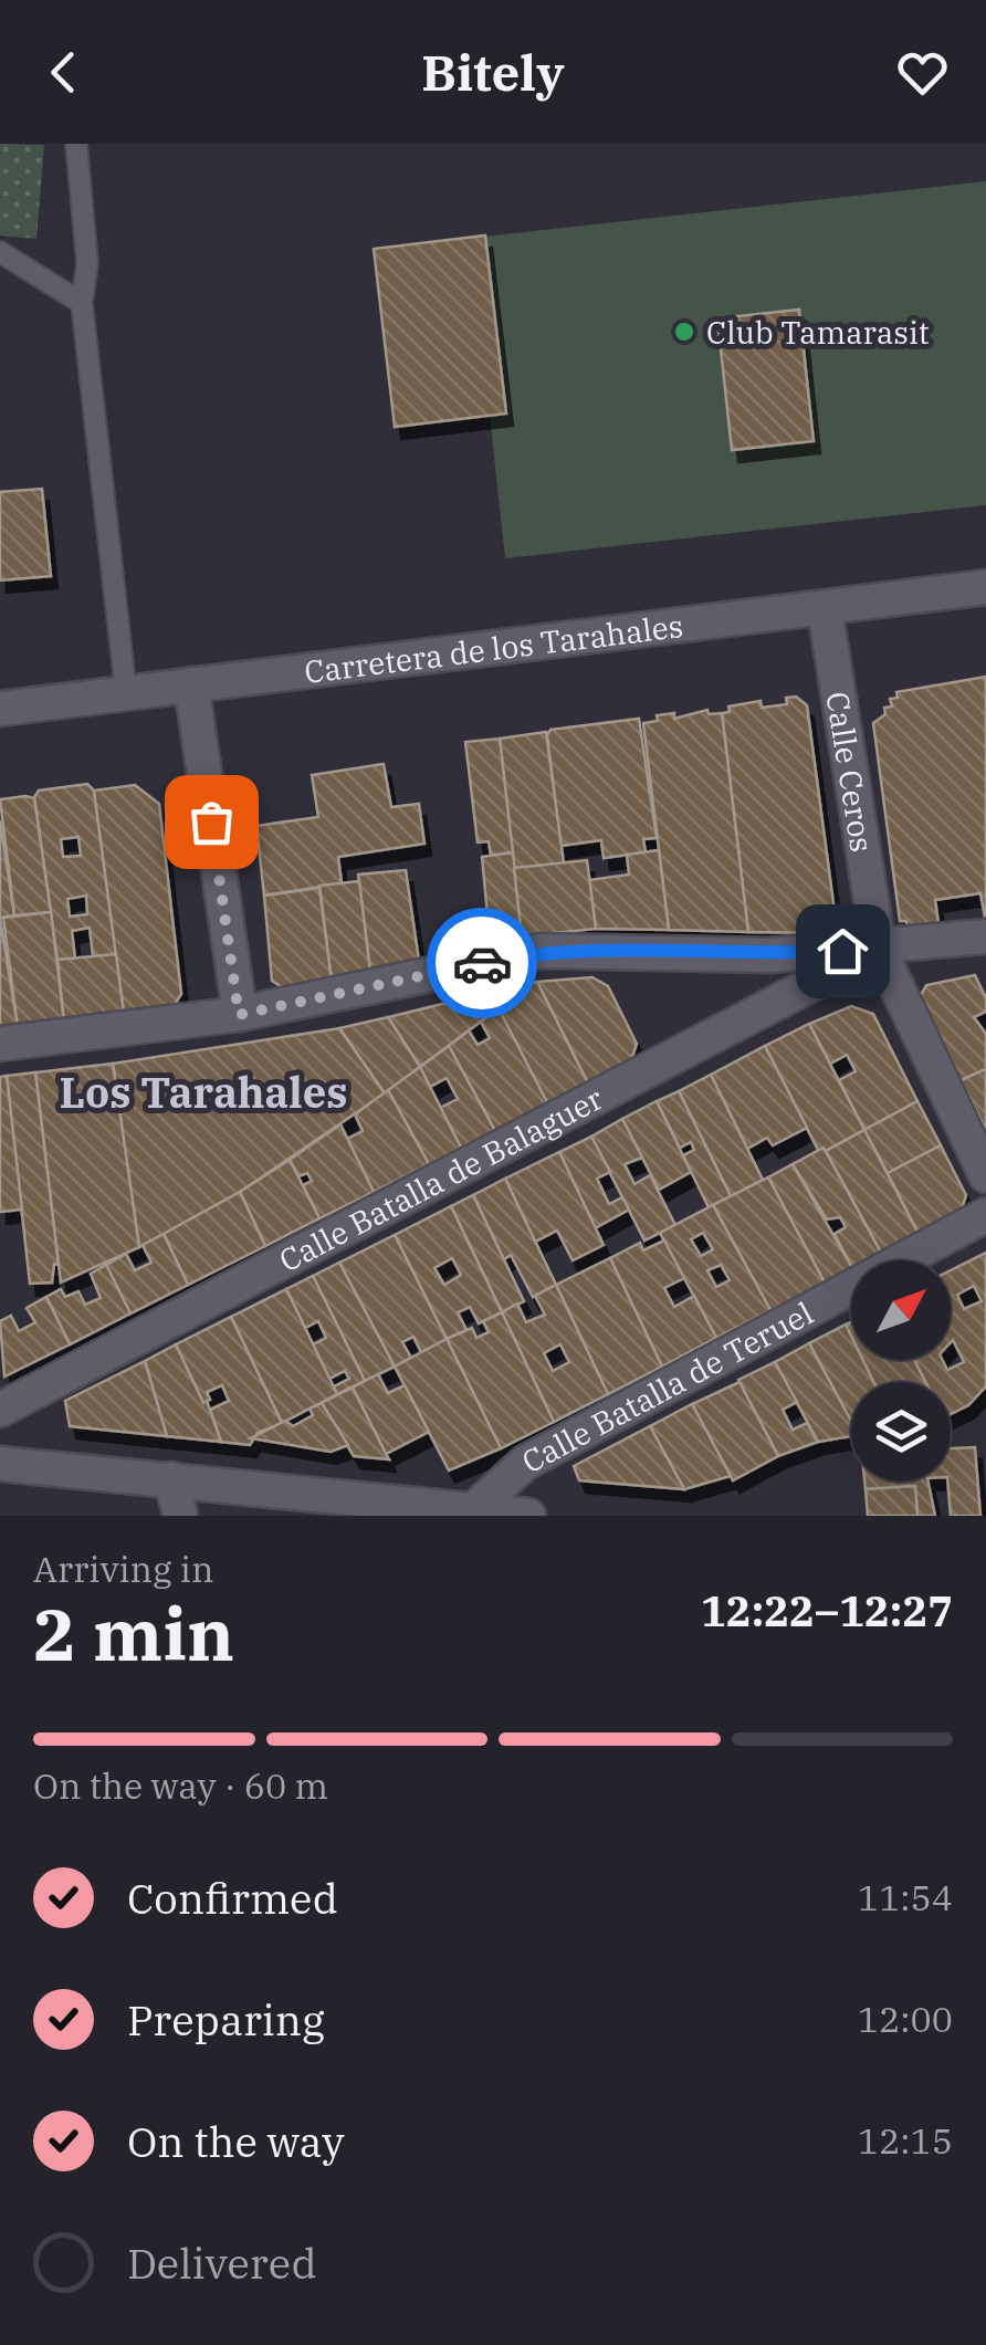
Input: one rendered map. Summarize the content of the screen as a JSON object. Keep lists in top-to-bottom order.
{
  "streets": {
    "street": [
      "Carretera de los Tarahales",
      "Calle Ceros",
      "Calle Batalla de Balaguer",
      "Calle Batalla de Teruel"
    ]
  },
  "crossings": [
    ["Carretera de los Tarahales", "Calle Ceros"],
    ["Calle Ceros", "Calle Batalla de Balaguer"]
  ],
  "districts": ["Los Tarahales"],
  "places": ["Club Tamarasit"],
  "north": "top right",
  "page": {
    "header": "Bitely",
    "heading": ["2 min", "Arriving in", "12:22–12:27"],
    "bar": "On the way · 60 m",
    "list": [
      ["Confirmed", "11:54"],
      ["Preparing", "12:00"],
      ["On the way", "12:15"],
      "Delivered"
    ]
  }
}
